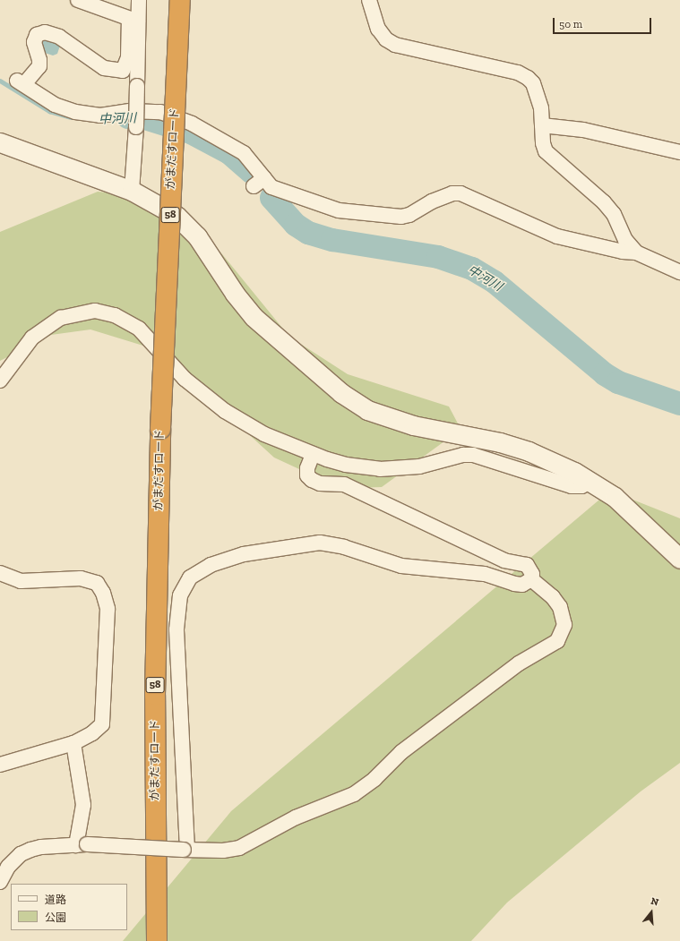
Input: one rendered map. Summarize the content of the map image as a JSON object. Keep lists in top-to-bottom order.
{
  "streets": {
    "highway": ["がまだすロード", "58"]
  },
  "water": ["中河川"],
  "legend": ["道路", "公園"],
  "scale_bar": "50 m",
  "north": "top"
}
